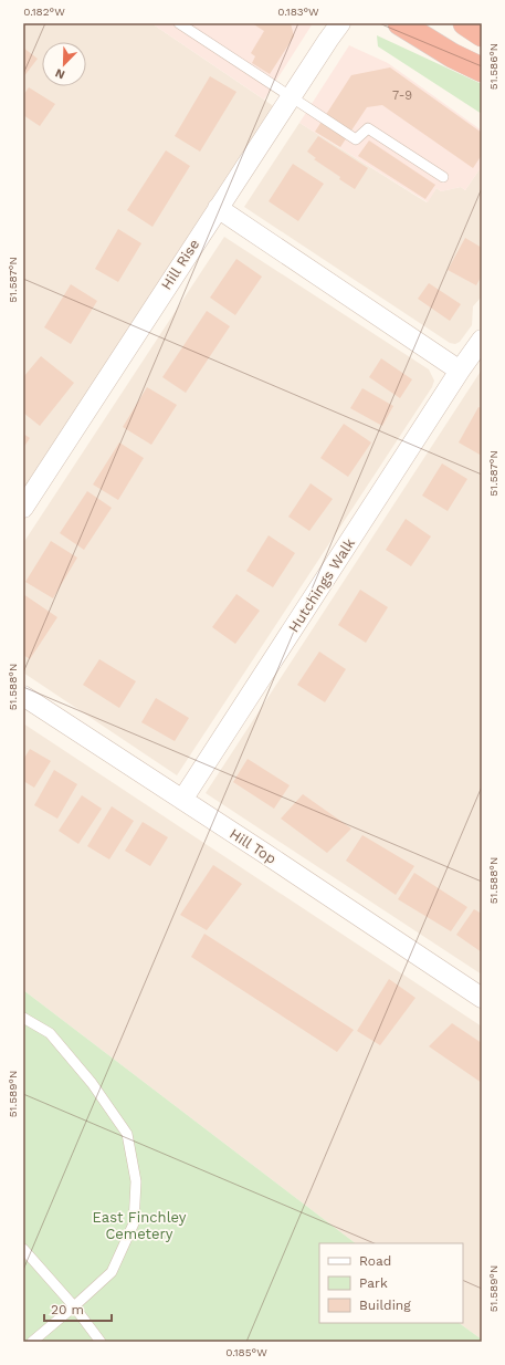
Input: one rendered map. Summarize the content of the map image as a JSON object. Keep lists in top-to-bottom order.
{
  "streets": {
    "street": ["Hill Rise", "Hutchings Walk", "Hill Top"]
  },
  "crossings": [
    ["Hutchings Walk", "Hill Top"]
  ],
  "parks": ["East Finchley Cemetery"],
  "house_numbers": ["7-9"],
  "legend": ["Road", "Park", "Building"],
  "scale_bar": "20 m",
  "north": "bottom left",
  "coordinates": [
    "0.182°W",
    "0.183°W",
    "51.586°N",
    "51.587°N",
    "51.588°N",
    "51.589°N",
    "0.185°W"
  ]
}
